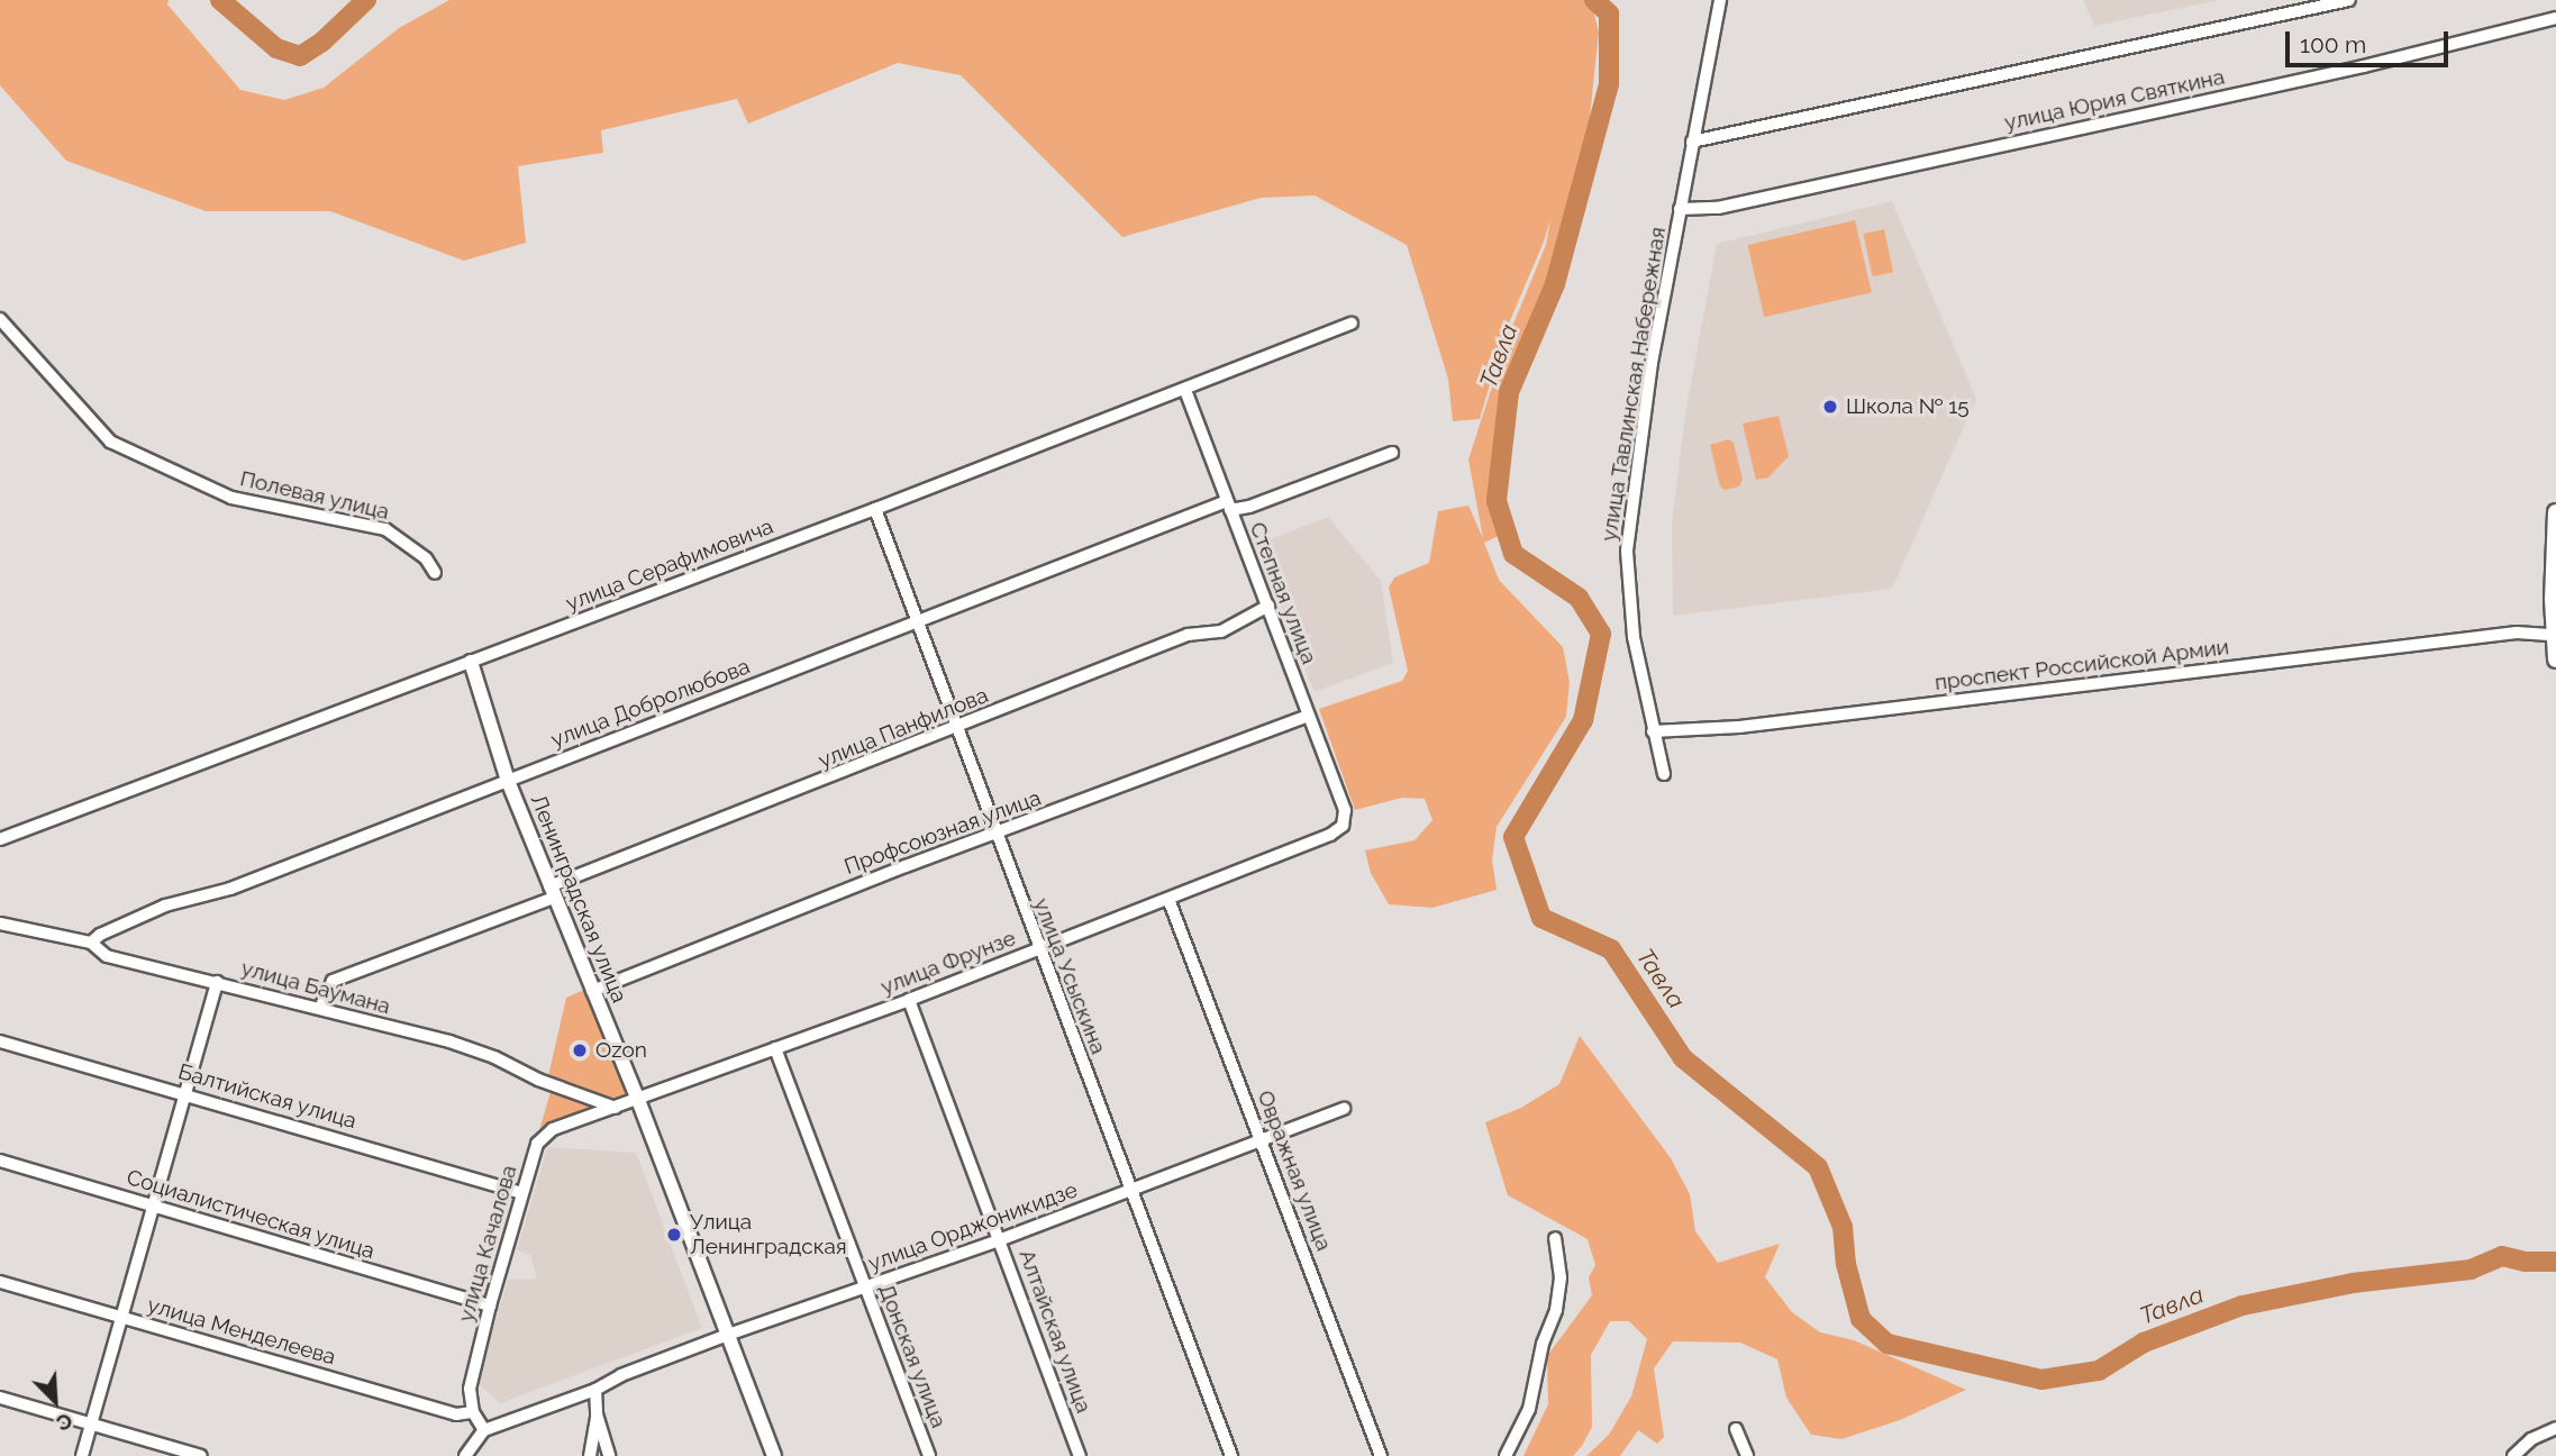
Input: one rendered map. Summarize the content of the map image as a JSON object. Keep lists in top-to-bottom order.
{
  "streets": {
    "street": [
      "улица Юрия Святкина",
      "улица Тавлинская Набережная",
      "Полевая улица",
      "улица Серафимовича",
      "Степная улица",
      "проспект Российской Армии",
      "улица Добролюбова",
      "улица Панфилова",
      "Профсоюзная улица",
      "Ленинградская улица",
      "улица Фрунзе",
      "улица Усыскина",
      "улица Баумана",
      "Балтийская улица",
      "Овражная улица",
      "Социалистическая улица",
      "улица Орджоникидзе",
      "улица Качалова",
      "улица Менделеева",
      "Алтайская улица",
      "Донская улица"
    ]
  },
  "crossings": [
    ["улица Юрия Святкина", "улица Тавлинская Набережная"],
    ["улица Тавлинская Набережная", "проспект Российской Армии"],
    ["улица Серафимовича", "Степная улица"],
    ["улица Серафимовича", "Ленинградская улица"],
    ["улица Серафимовича", "улица Усыскина"],
    ["Степная улица", "улица Добролюбова"],
    ["Степная улица", "улица Панфилова"],
    ["Степная улица", "Профсоюзная улица"],
    ["Степная улица", "улица Фрунзе"],
    ["улица Добролюбова", "Ленинградская улица"],
    ["улица Добролюбова", "улица Усыскина"],
    ["улица Добролюбова", "улица Баумана"],
    ["улица Панфилова", "Ленинградская улица"],
    ["улица Панфилова", "улица Усыскина"],
    ["улица Панфилова", "улица Баумана"],
    ["Профсоюзная улица", "Ленинградская улица"],
    ["Профсоюзная улица", "улица Усыскина"],
    ["Ленинградская улица", "улица Фрунзе"],
    ["Ленинградская улица", "улица Орджоникидзе"],
    ["Ленинградская улица", "улица Качалова"],
    ["улица Фрунзе", "улица Усыскина"],
    ["улица Фрунзе", "Овражная улица"],
    ["улица Фрунзе", "улица Качалова"],
    ["улица Фрунзе", "Алтайская улица"],
    ["улица Фрунзе", "Донская улица"],
    ["улица Усыскина", "улица Орджоникидзе"],
    ["улица Баумана", "улица Качалова"],
    ["Балтийская улица", "улица Качалова"],
    ["Овражная улица", "улица Орджоникидзе"],
    ["Социалистическая улица", "улица Качалова"],
    ["улица Орджоникидзе", "Алтайская улица"],
    ["улица Орджоникидзе", "Донская улица"],
    ["улица Качалова", "улица Менделеева"]
  ],
  "water": ["Тавла"],
  "places": ["Школа № 15", "Ozon", "Улица Ленинградская"],
  "scale_bar": "100 m",
  "north": "bottom right"
}
